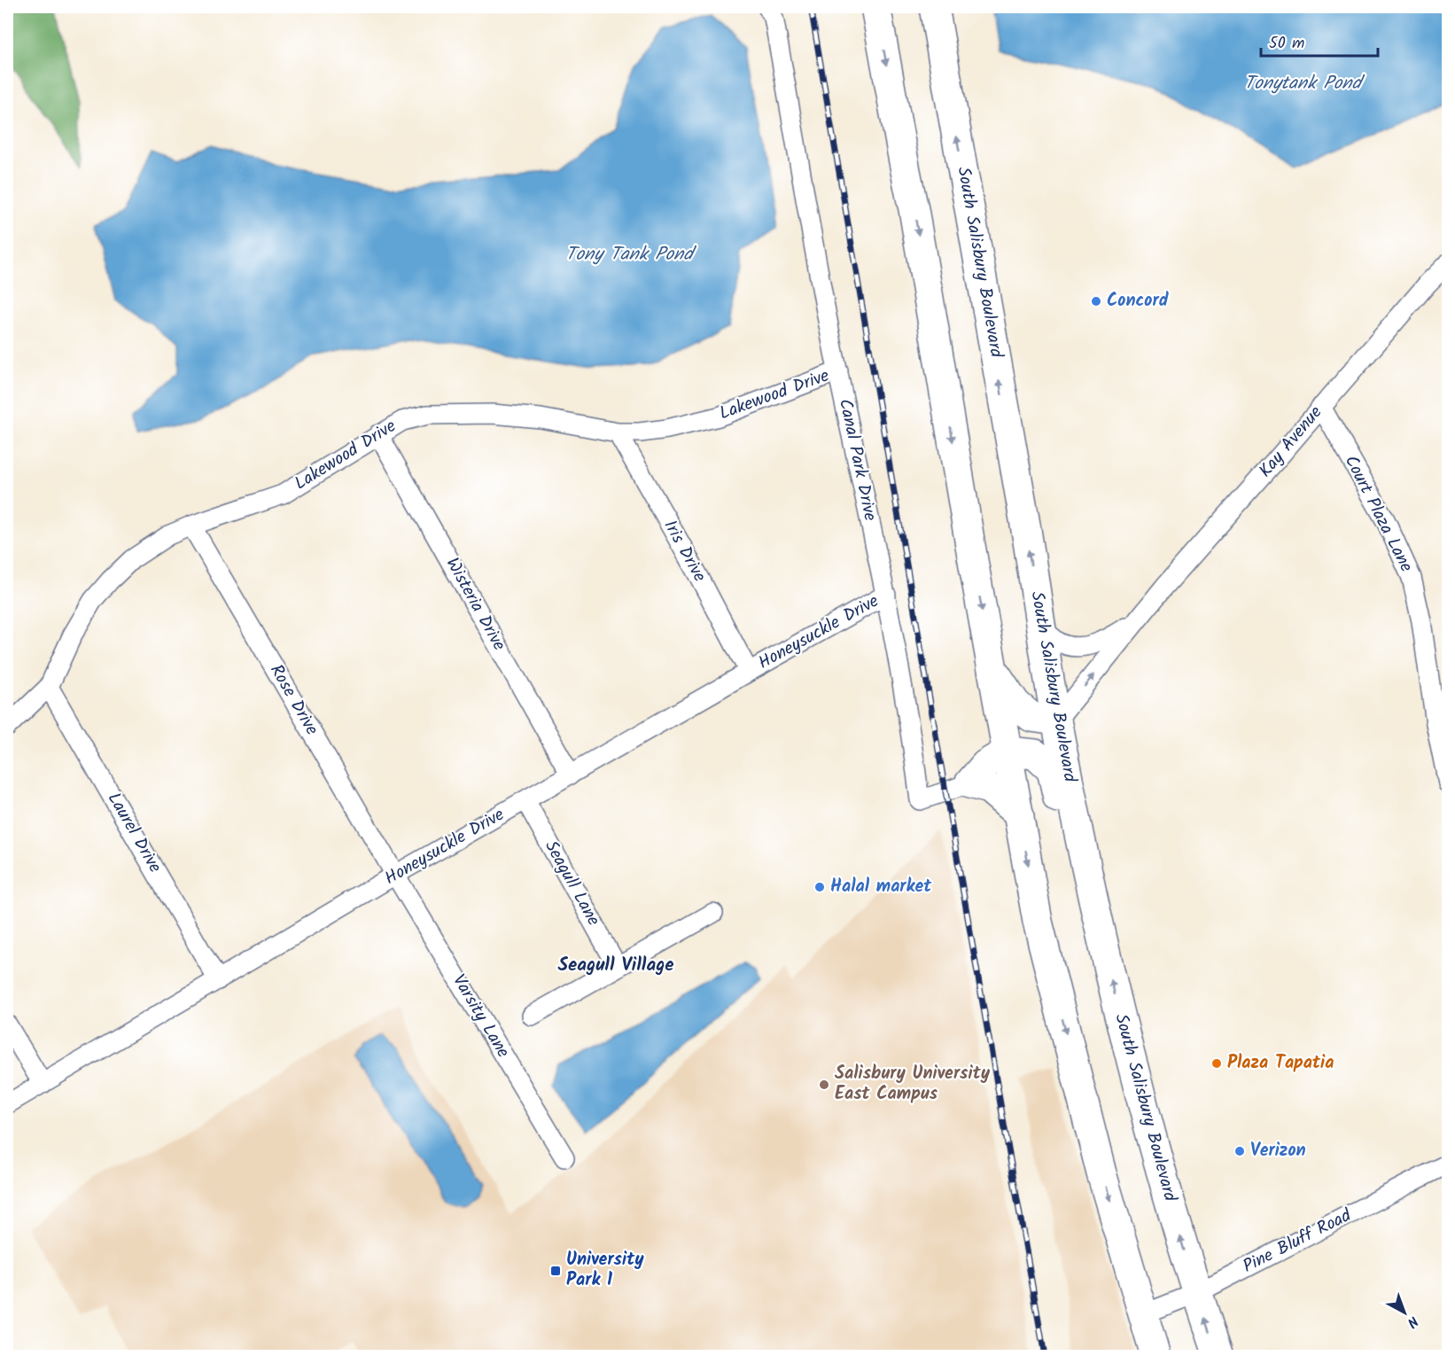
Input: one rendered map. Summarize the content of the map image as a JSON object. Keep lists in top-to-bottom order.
{
  "streets": {
    "main road": ["South Salisbury Boulevard"],
    "street": [
      "Lakewood Drive",
      "Kay Avenue",
      "Canal Park Drive",
      "Court Plaza Lane",
      "Iris Drive",
      "Wisteria Drive",
      "Honeysuckle Drive",
      "Rose Drive",
      "Laurel Drive",
      "Seagull Lane",
      "Varsity Lane",
      "Pine Bluff Road"
    ]
  },
  "crossings": [
    ["South Salisbury Boulevard", "Kay Avenue"],
    ["South Salisbury Boulevard", "Pine Bluff Road"],
    ["Lakewood Drive", "Canal Park Drive"],
    ["Lakewood Drive", "Iris Drive"],
    ["Lakewood Drive", "Wisteria Drive"],
    ["Lakewood Drive", "Rose Drive"],
    ["Lakewood Drive", "Laurel Drive"],
    ["Kay Avenue", "Court Plaza Lane"],
    ["Canal Park Drive", "Honeysuckle Drive"],
    ["Iris Drive", "Honeysuckle Drive"],
    ["Wisteria Drive", "Honeysuckle Drive"],
    ["Honeysuckle Drive", "Rose Drive"],
    ["Honeysuckle Drive", "Laurel Drive"],
    ["Honeysuckle Drive", "Seagull Lane"],
    ["Honeysuckle Drive", "Varsity Lane"],
    ["Rose Drive", "Varsity Lane"]
  ],
  "districts": ["Seagull Village"],
  "water": ["Tonytank Pond", "Tony Tank Pond"],
  "places": {
    "other": [
      "Concord",
      "Halal market",
      "Plaza Tapatia",
      "Salisbury University East Campus",
      "Verizon"
    ],
    "transit": ["University Park 1"]
  },
  "scale_bar": "50 m",
  "north": "bottom right"
}
